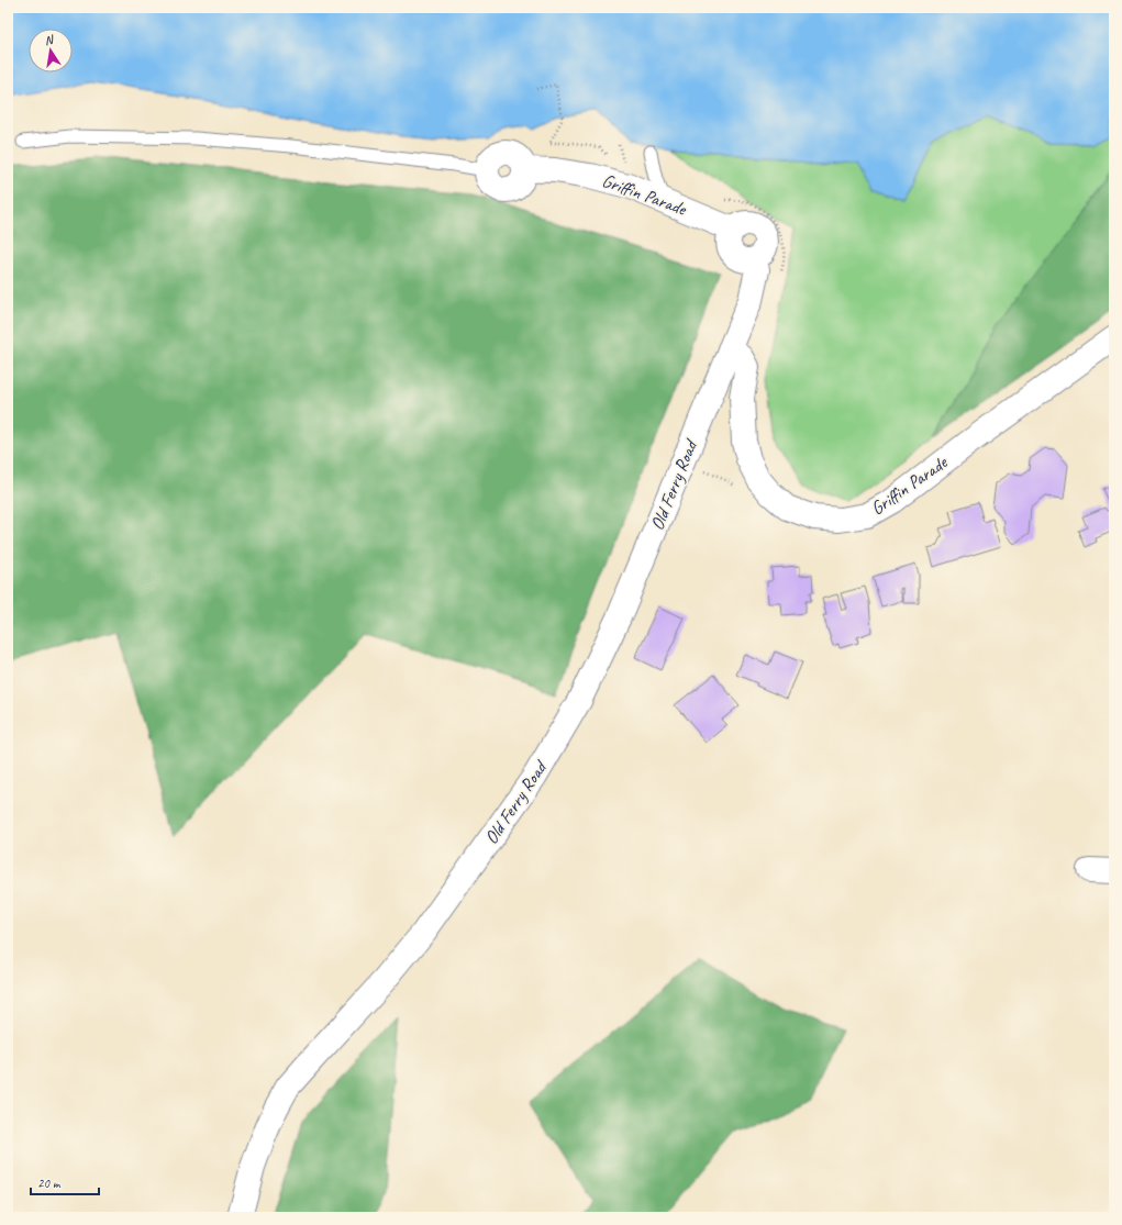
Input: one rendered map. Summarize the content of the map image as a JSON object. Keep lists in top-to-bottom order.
{
  "streets": {
    "street": ["Griffin Parade", "Old Ferry Road"]
  },
  "crossings": [
    ["Griffin Parade", "Old Ferry Road"]
  ],
  "scale_bar": "20 m",
  "north": "top"
}
